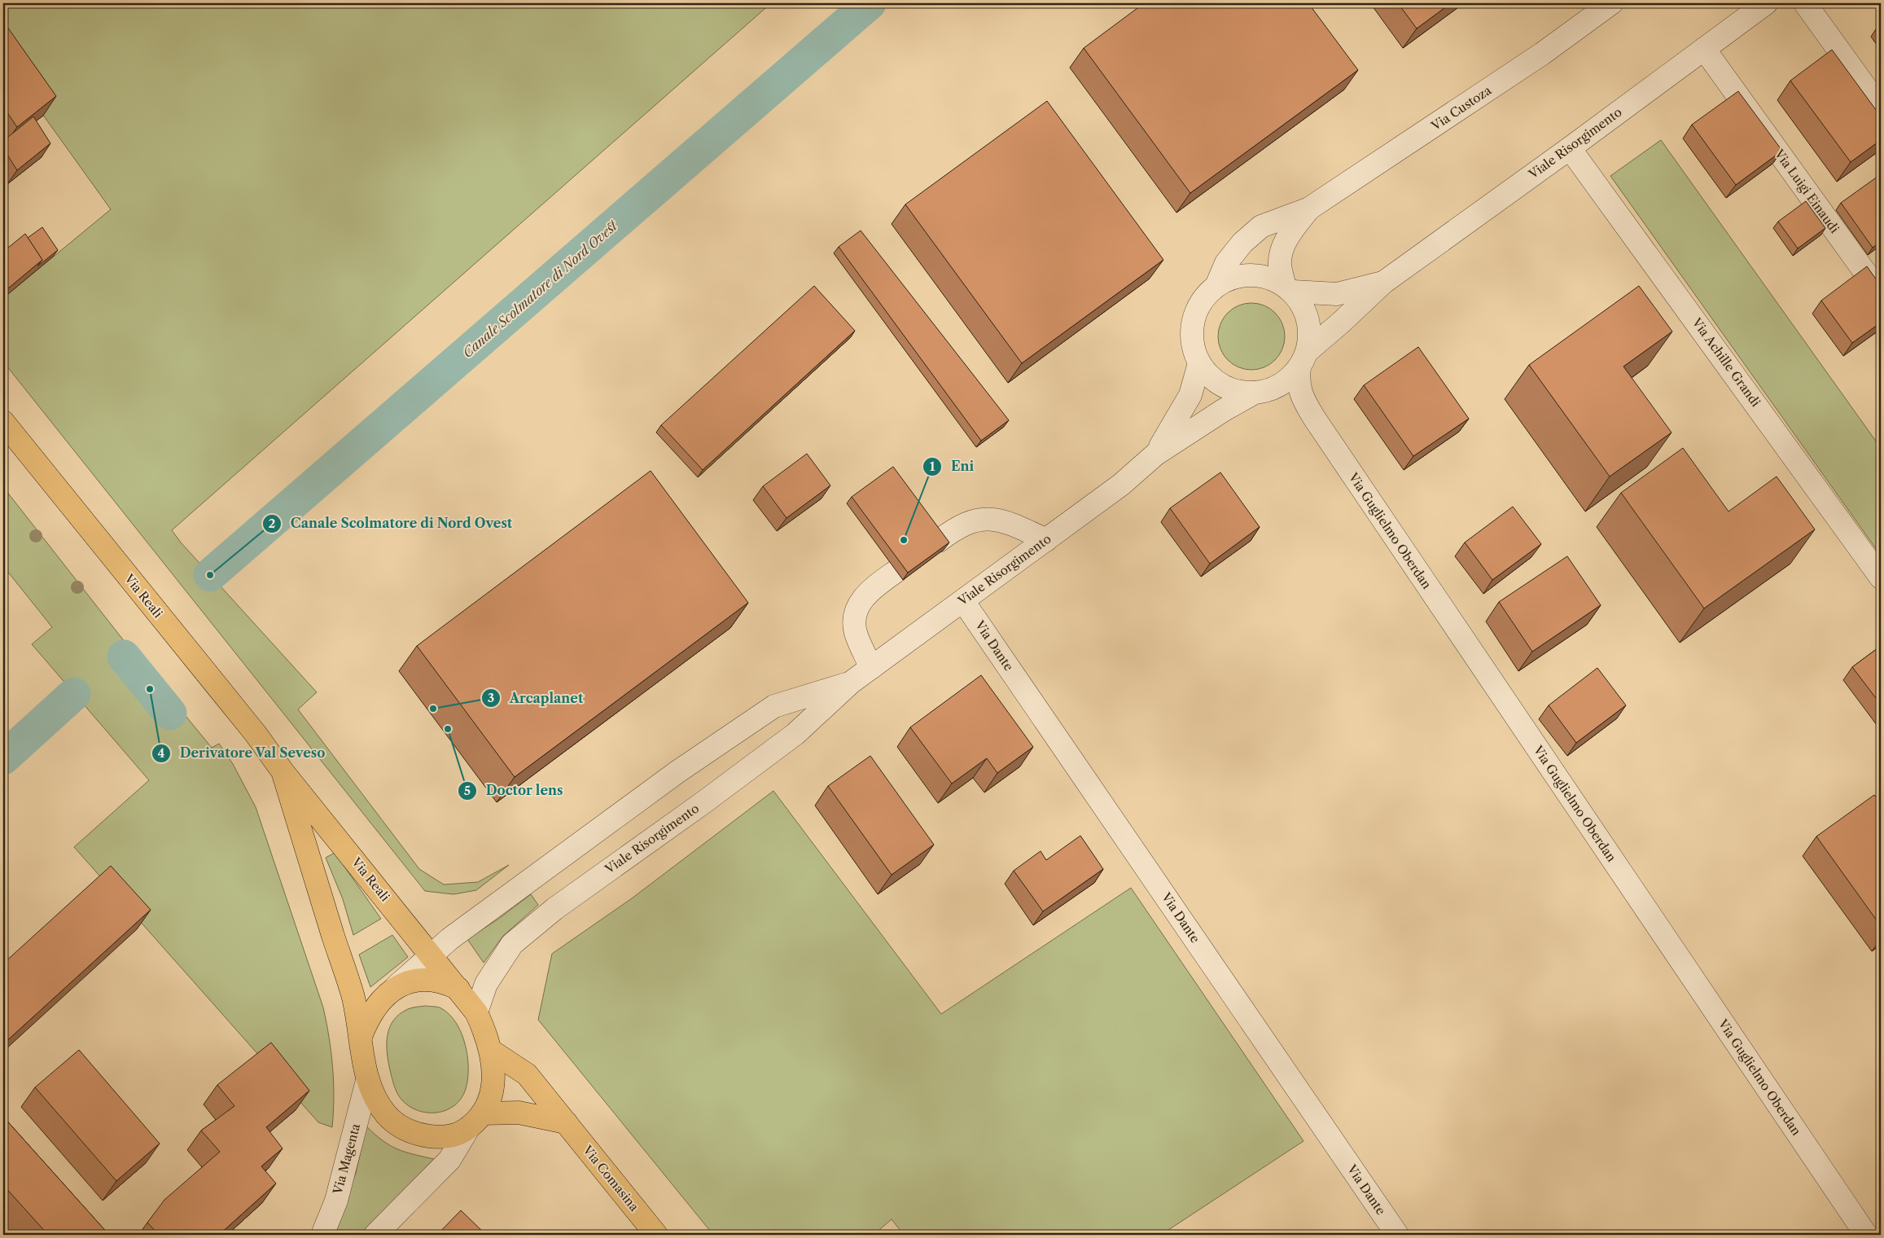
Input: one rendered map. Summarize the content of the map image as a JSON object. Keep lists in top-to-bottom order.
{
  "streets": {
    "main road": ["Via Reali", "Via Comasina"],
    "street": [
      "Via Custoza",
      "Viale Risorgimento",
      "Via Luigi Einaudi",
      "Via Achille Grandi",
      "Via Guglielmo Oberdan",
      "Via Dante",
      "Via Magenta"
    ]
  },
  "crossings": [
    ["Viale Risorgimento", "Via Luigi Einaudi"],
    ["Viale Risorgimento", "Via Achille Grandi"],
    ["Viale Risorgimento", "Via Guglielmo Oberdan"],
    ["Viale Risorgimento", "Via Reali"],
    ["Viale Risorgimento", "Via Dante"],
    ["Via Reali", "Via Magenta"]
  ],
  "water": ["Canale Scolmatore di Nord Ovest"],
  "places": [
    "Eni",
    "Canale Scolmatore di Nord Ovest",
    "Derivatore Val Seveso",
    "Arcaplanet",
    "Doctor lens"
  ]
}
